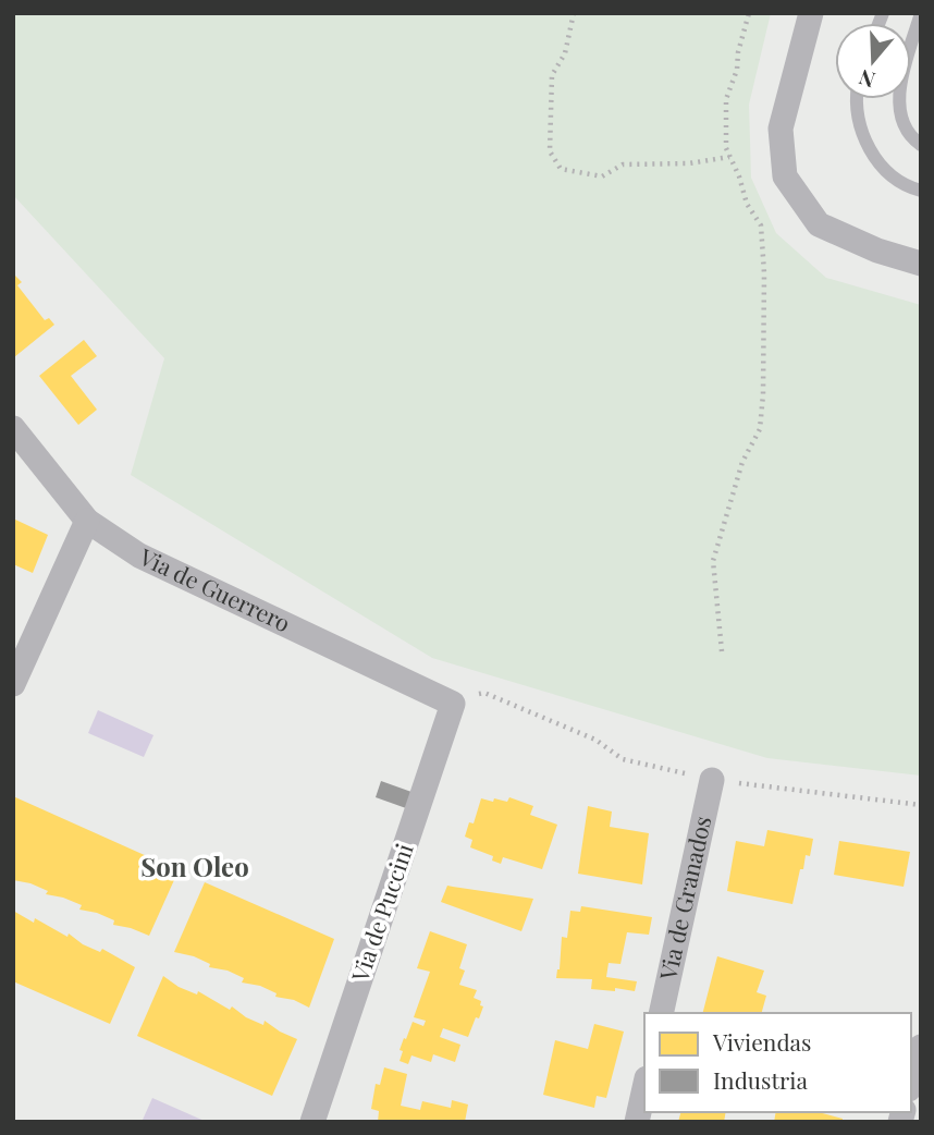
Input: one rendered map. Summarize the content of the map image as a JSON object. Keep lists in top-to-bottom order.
{
  "streets": {
    "street": ["Via de Guerrero", "Via de Granados", "Via de Puccini"]
  },
  "crossings": [
    ["Via de Guerrero", "Via de Puccini"]
  ],
  "districts": ["Son Oleo"],
  "legend": ["Viviendas", "Industria"],
  "north": "bottom"
}
